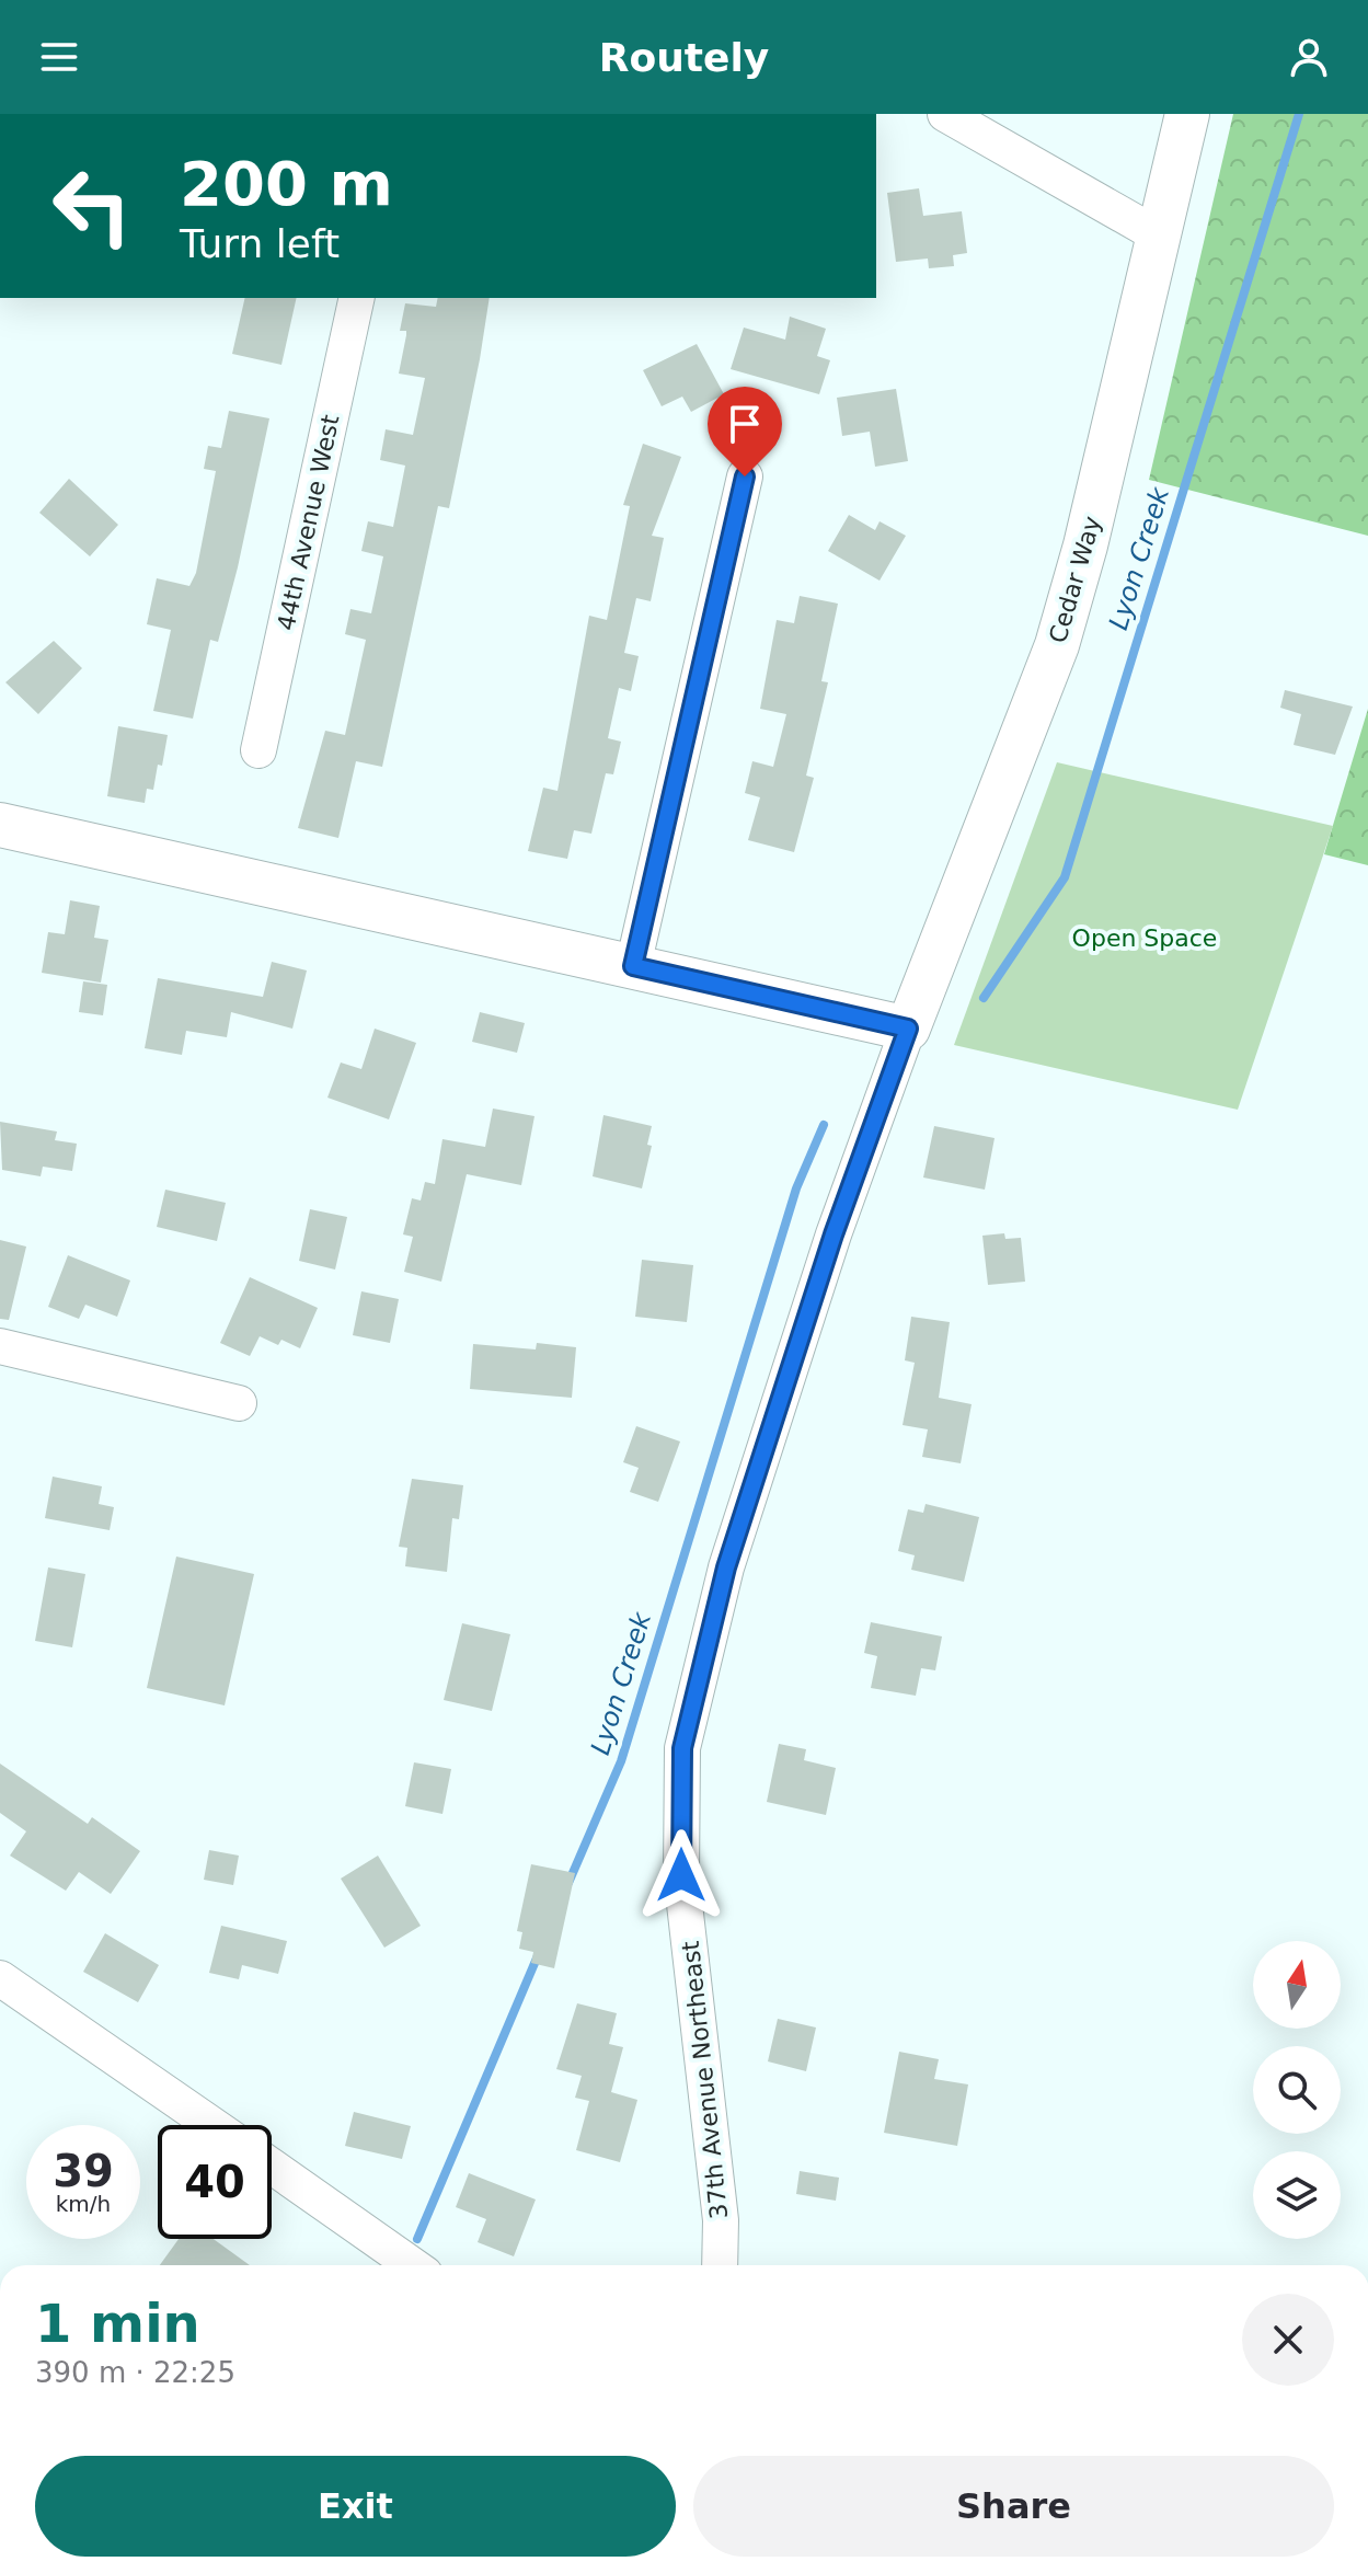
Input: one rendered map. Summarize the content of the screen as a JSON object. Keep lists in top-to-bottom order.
{
  "streets": {
    "main road": ["Cedar Way"],
    "street": ["44th Avenue West", "37th Avenue Northeast"]
  },
  "crossings": [
    ["Cedar Way", "37th Avenue Northeast"]
  ],
  "water": ["Lyon Creek"],
  "parks": ["Open Space"],
  "north": "top",
  "page": {
    "header": "Routely",
    "turn": ["200 m", "Turn left"],
    "speed": "39 km/h",
    "limit": "40",
    "heading": ["1 min", "390 m · 22:25"],
    "buttons": ["Exit", "Share"]
  }
}
